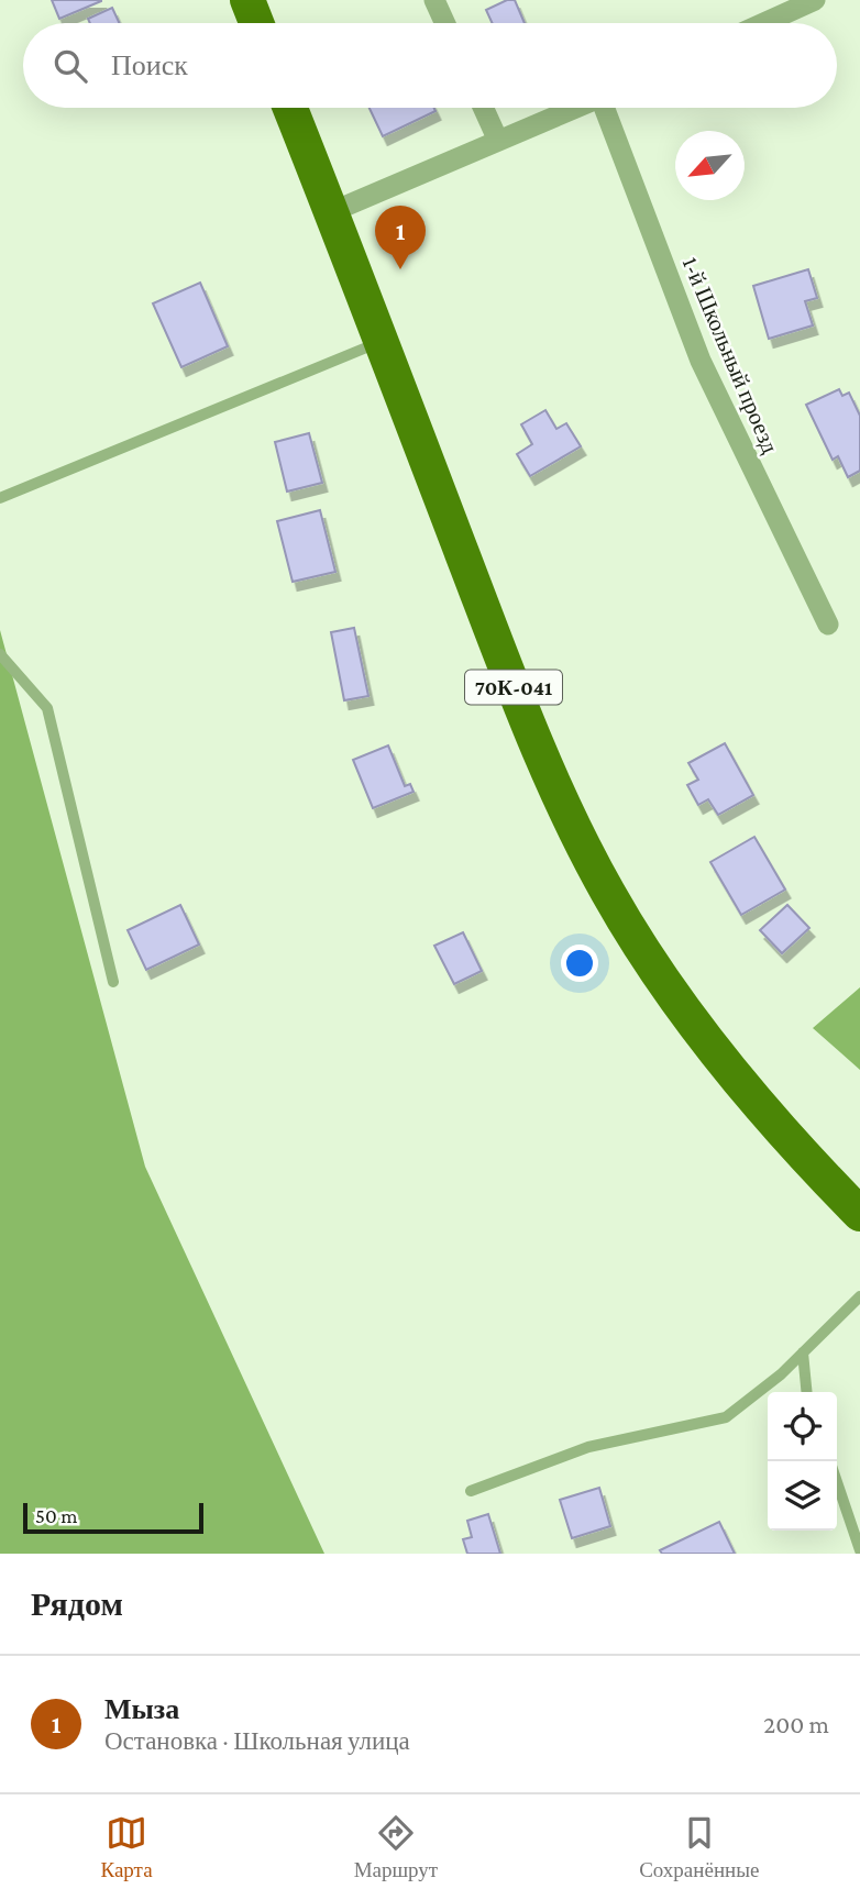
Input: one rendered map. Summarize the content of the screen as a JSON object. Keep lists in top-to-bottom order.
{
  "streets": {
    "main road": ["70К-041"],
    "street": ["1-й Школьный проезд"]
  },
  "scale_bar": "50 m",
  "north": "bottom left",
  "page": {
    "search": "Поиск",
    "pins": "1",
    "scale": "50 m",
    "heading": "Рядом",
    "list": [
      {
        "mark": "1",
        "name": "Мыза",
        "note": "Остановка · Школьная улица",
        "value": "200 m"
      }
    ],
    "nav": ["Карта", "Маршрут", "Сохранённые"]
  }
}
